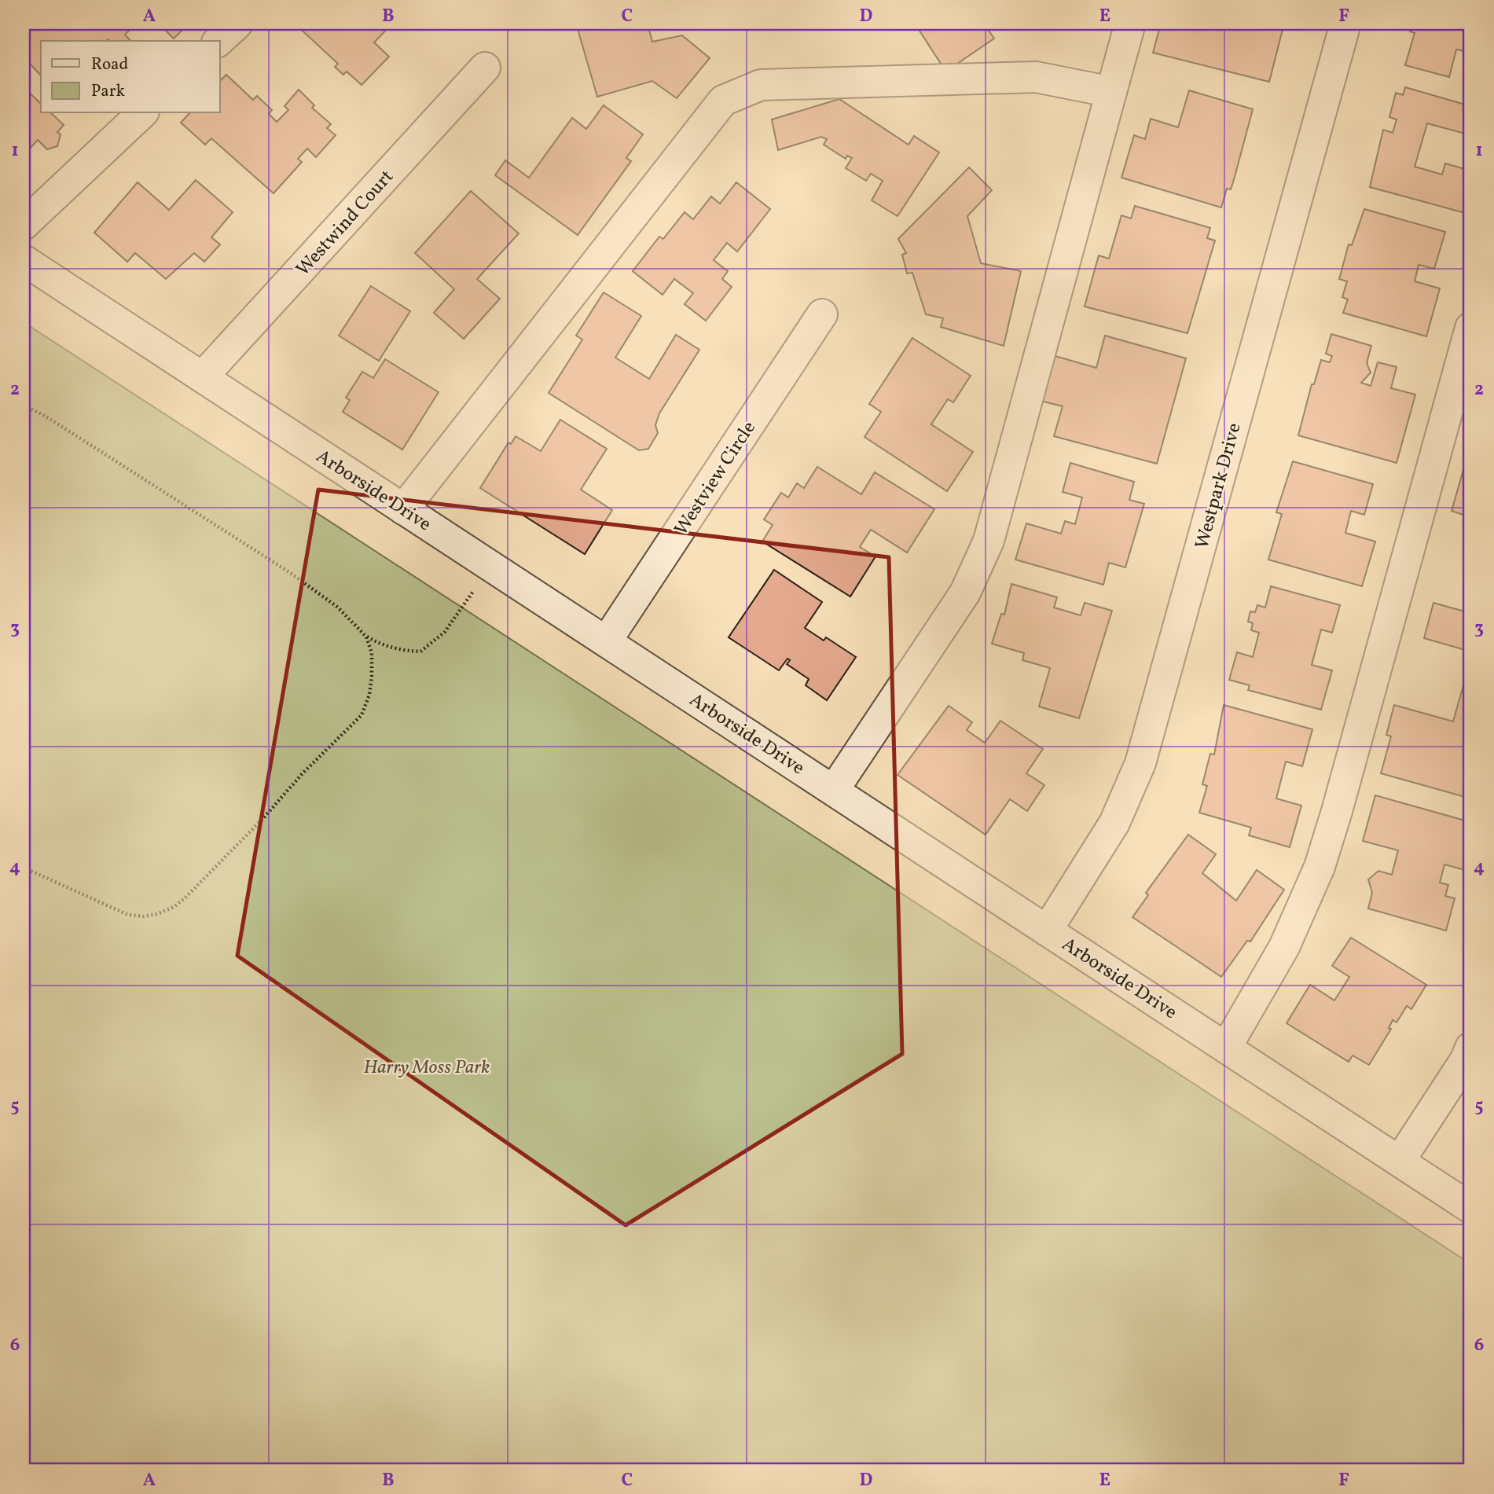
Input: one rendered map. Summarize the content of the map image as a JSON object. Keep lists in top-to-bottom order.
{
  "streets": {
    "street": [
      "Westwind Court",
      "Westview Circle",
      "Westpark Drive",
      "Arborside Drive"
    ]
  },
  "crossings": [
    ["Westwind Court", "Arborside Drive"],
    ["Westview Circle", "Arborside Drive"],
    ["Westpark Drive", "Arborside Drive"]
  ],
  "parks": ["Harry Moss Park"],
  "legend": ["Road", "Park"],
  "grid": {
    "columns": [
      "A",
      "B",
      "C",
      "D",
      "E",
      "F"
    ],
    "rows": [
      "1",
      "2",
      "3",
      "4",
      "5",
      "6"
    ]
  }
}
